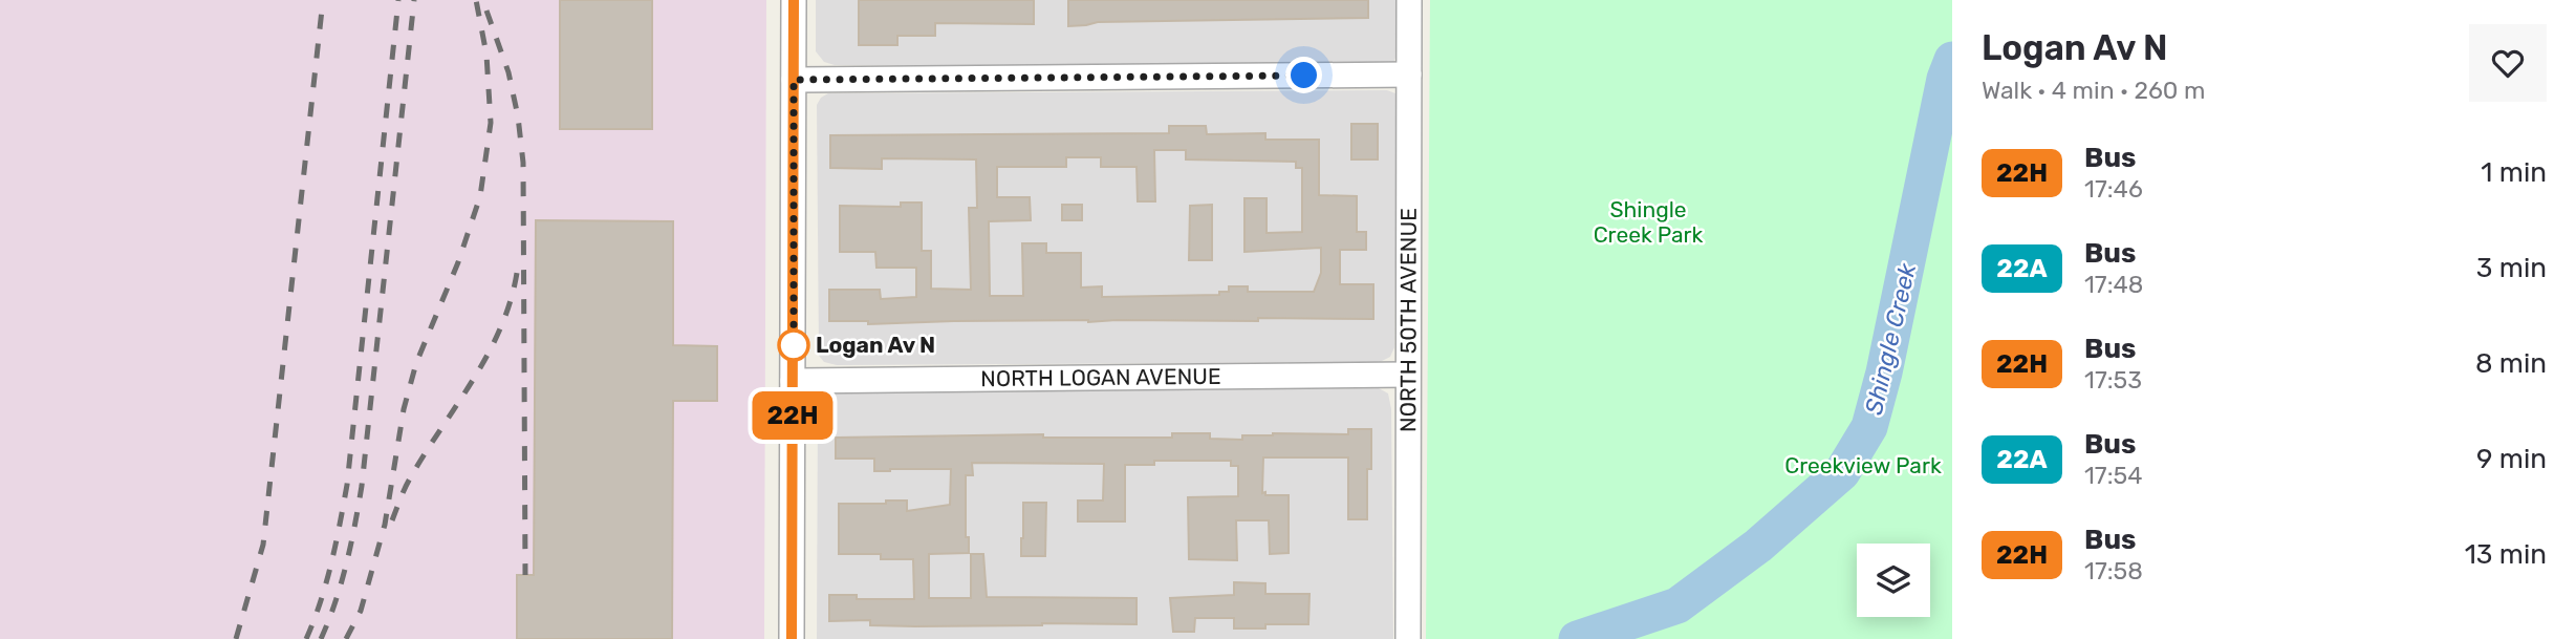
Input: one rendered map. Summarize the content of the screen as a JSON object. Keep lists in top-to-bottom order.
{
  "streets": {
    "street": ["NORTH 50TH AVENUE", "NORTH LOGAN AVENUE"]
  },
  "crossings": [
    ["NORTH 50TH AVENUE", "NORTH LOGAN AVENUE"]
  ],
  "water": ["Shingle Creek"],
  "parks": ["Shingle Creek Park", "Creekview Park"],
  "places": ["Logan Av N"],
  "lines": ["bus line 22H"],
  "page": {
    "on_map": "22H",
    "heading": ["Logan Av N", "Walk · 4 min · 260 m"],
    "list": [
      {
        "mark": "22H",
        "name": "Bus",
        "note": "17:46",
        "value": "1 min"
      },
      {
        "mark": "22A",
        "name": "Bus",
        "note": "17:48",
        "value": "3 min"
      },
      {
        "mark": "22H",
        "name": "Bus",
        "note": "17:53",
        "value": "8 min"
      },
      {
        "mark": "22A",
        "name": "Bus",
        "note": "17:54",
        "value": "9 min"
      },
      {
        "mark": "22H",
        "name": "Bus",
        "note": "17:58",
        "value": "13 min"
      }
    ]
  }
}
